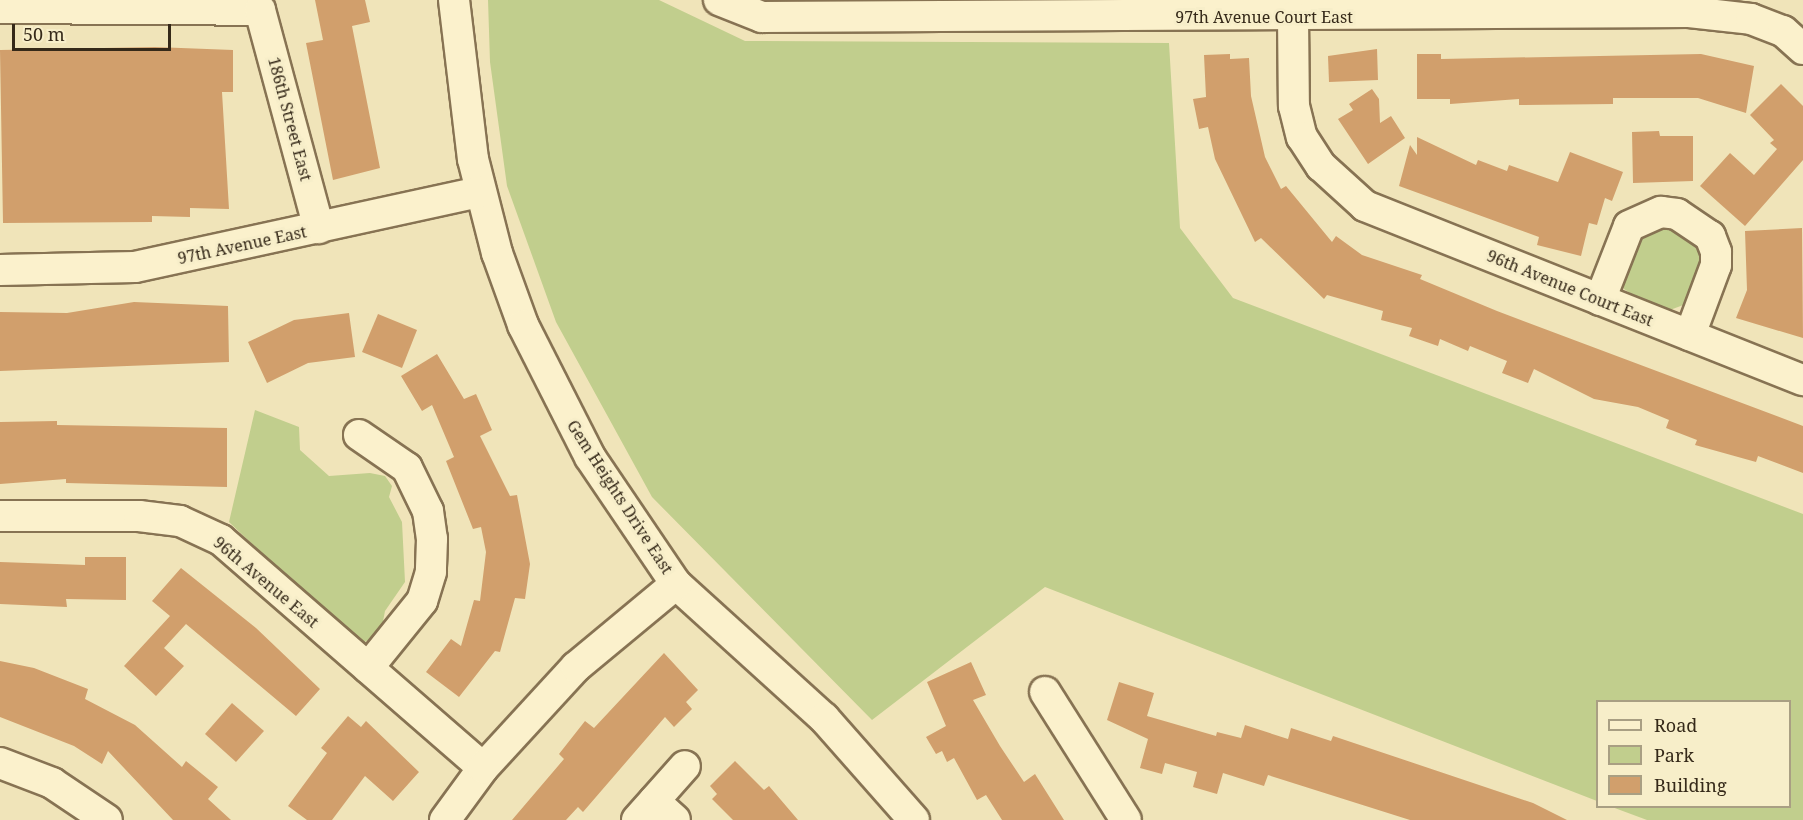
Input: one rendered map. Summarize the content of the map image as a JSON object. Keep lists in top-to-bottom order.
{
  "streets": {
    "street": [
      "97th Avenue Court East",
      "186th Street East",
      "97th Avenue East",
      "96th Avenue Court East",
      "Gem Heights Drive East",
      "96th Avenue East"
    ]
  },
  "crossings": [
    ["97th Avenue Court East", "96th Avenue Court East"],
    ["186th Street East", "97th Avenue East"],
    ["97th Avenue East", "Gem Heights Drive East"]
  ],
  "legend": ["Road", "Park", "Building"],
  "scale_bar": "50 m"
}
